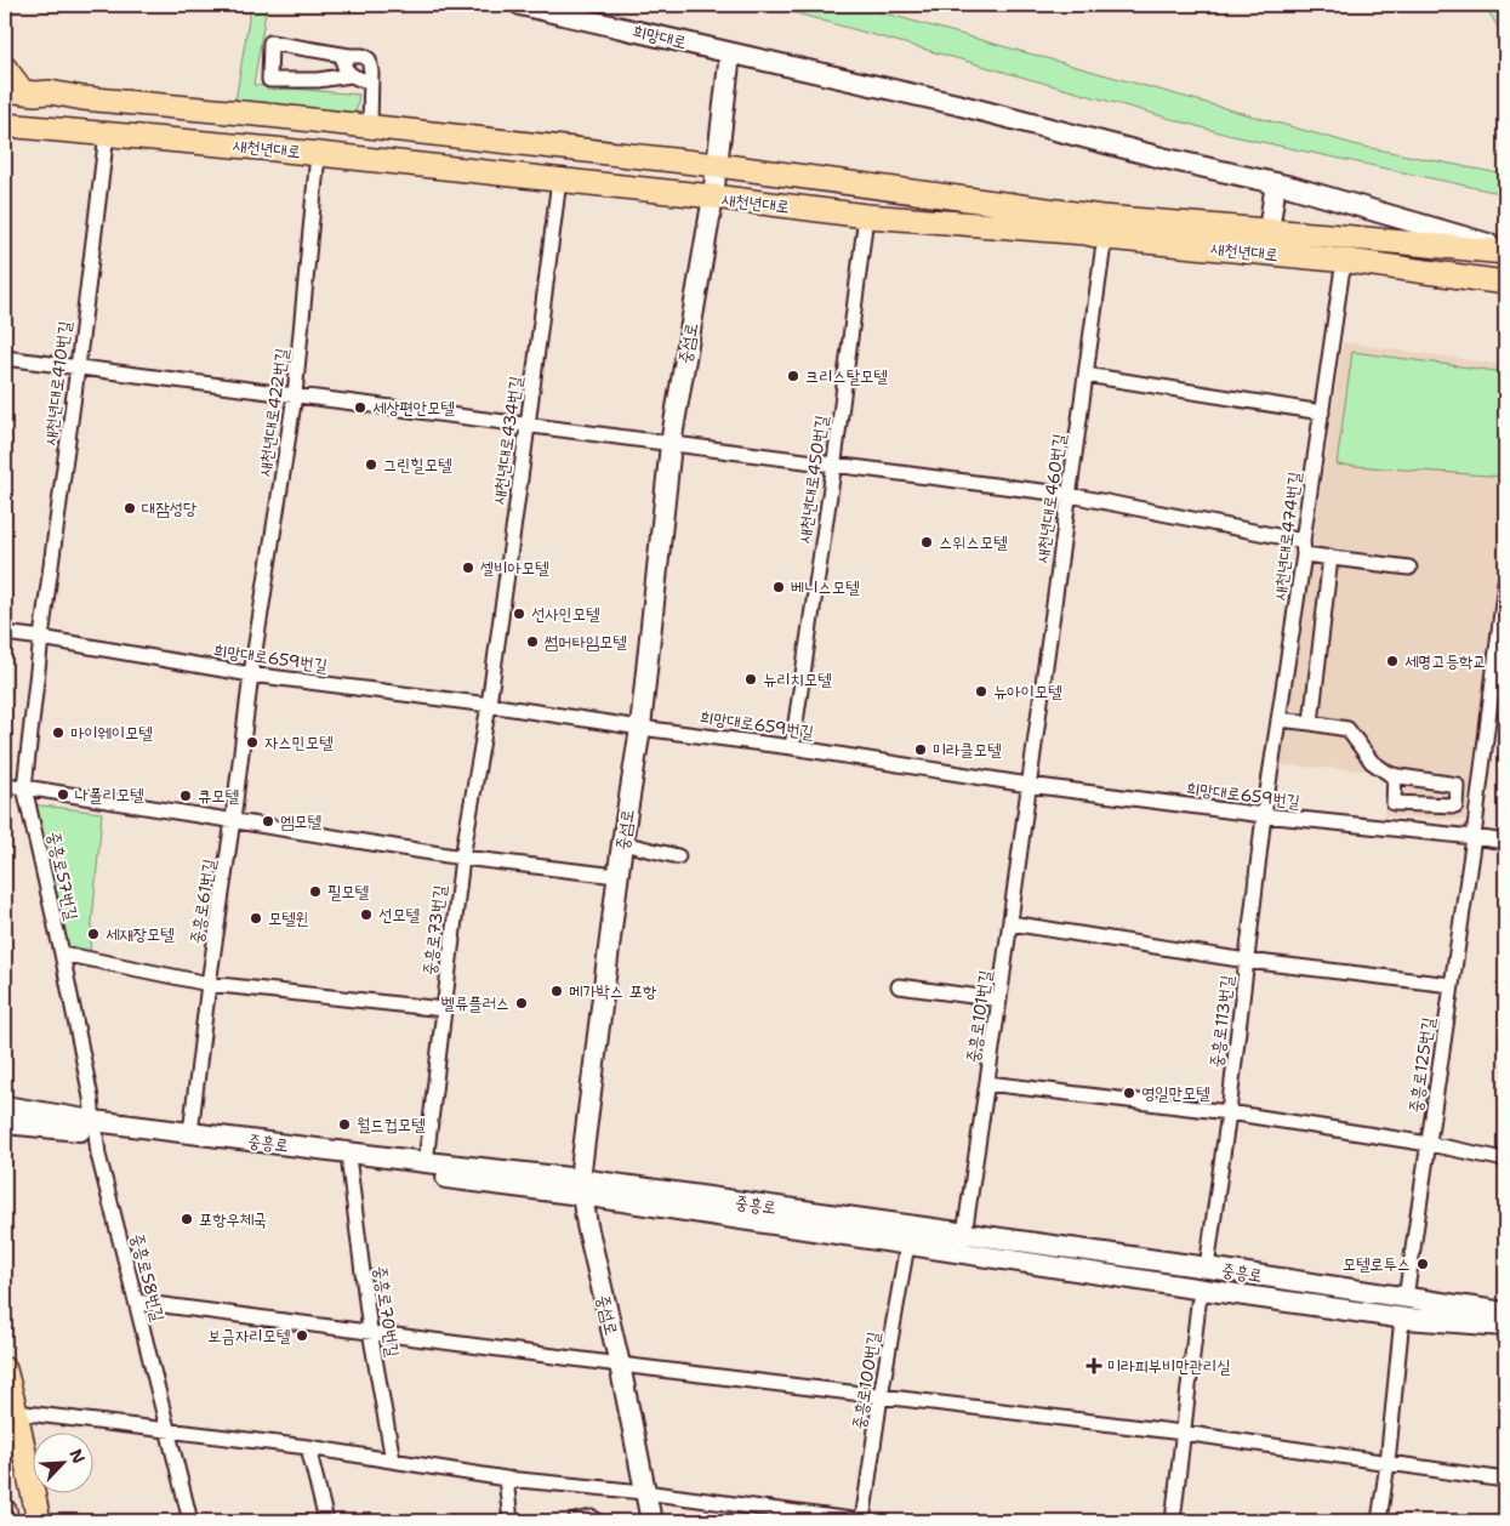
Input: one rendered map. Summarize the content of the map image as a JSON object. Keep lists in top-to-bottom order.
{
  "streets": {
    "main road": [
      "희망대로",
      "새천년대로",
      "중섬로",
      "중흥로"
    ],
    "street": [
      "새천년대로410번길",
      "새천년대로422번길",
      "새천년대로434번길",
      "새천년대로450번길",
      "새천년대로460번길",
      "새천년대로474번길",
      "희망대로659번길",
      "중흥로57번길",
      "중흥로61번길",
      "중흥로73번길",
      "중흥로101번길",
      "중흥로113번길",
      "중흥로125번길",
      "중흥로58번길",
      "중흥로70번길",
      "중흥로100번길"
    ]
  },
  "crossings": [
    ["희망대로", "새천년대로"],
    ["새천년대로", "중섬로"],
    ["새천년대로", "새천년대로410번길"],
    ["새천년대로", "새천년대로422번길"],
    ["새천년대로", "새천년대로434번길"],
    ["새천년대로", "새천년대로450번길"],
    ["새천년대로", "새천년대로460번길"],
    ["새천년대로", "새천년대로474번길"],
    ["중섬로", "희망대로659번길"],
    ["중섬로", "중흥로"],
    ["새천년대로410번길", "희망대로659번길"],
    ["새천년대로410번길", "중흥로57번길"],
    ["새천년대로422번길", "희망대로659번길"],
    ["새천년대로422번길", "중흥로61번길"],
    ["새천년대로434번길", "희망대로659번길"],
    ["새천년대로434번길", "중흥로73번길"],
    ["새천년대로450번길", "희망대로659번길"],
    ["새천년대로460번길", "희망대로659번길"],
    ["새천년대로460번길", "중흥로101번길"],
    ["새천년대로474번길", "희망대로659번길"],
    ["새천년대로474번길", "중흥로113번길"],
    ["희망대로659번길", "중흥로57번길"],
    ["희망대로659번길", "중흥로61번길"],
    ["희망대로659번길", "중흥로73번길"],
    ["희망대로659번길", "중흥로101번길"],
    ["희망대로659번길", "중흥로113번길"],
    ["희망대로659번길", "중흥로125번길"],
    ["중흥로57번길", "중흥로"],
    ["중흥로57번길", "중흥로58번길"],
    ["중흥로61번길", "중흥로"],
    ["중흥로73번길", "중흥로"],
    ["중흥로101번길", "중흥로"],
    ["중흥로113번길", "중흥로"],
    ["중흥로125번길", "중흥로"],
    ["중흥로", "중흥로58번길"],
    ["중흥로", "중흥로70번길"],
    ["중흥로", "중흥로100번길"]
  ],
  "places": {
    "other": [
      "크리스탈모텔",
      "세상편안모텔",
      "그린힐모텔",
      "대잠성당",
      "스위스모텔",
      "셀비아모텔",
      "베니스모텔",
      "선사인모텔",
      "썸머타임모텔",
      "세명고등학교",
      "뉴리치모텔",
      "뉴아이모텔",
      "마이웨이모텔",
      "자스민모텔",
      "미라클모텔",
      "나폴리모텔",
      "큐모텔",
      "엠모텔",
      "필모텔",
      "선모텔",
      "모텔윈",
      "세재장모텔",
      "메가박스 포항",
      "벨류플러스",
      "영일만모텔",
      "월드컵모텔",
      "포항우체국",
      "모텔로투스",
      "보금자리모텔"
    ],
    "health": ["미라피부비만관리실"]
  },
  "north": "top right"
}
